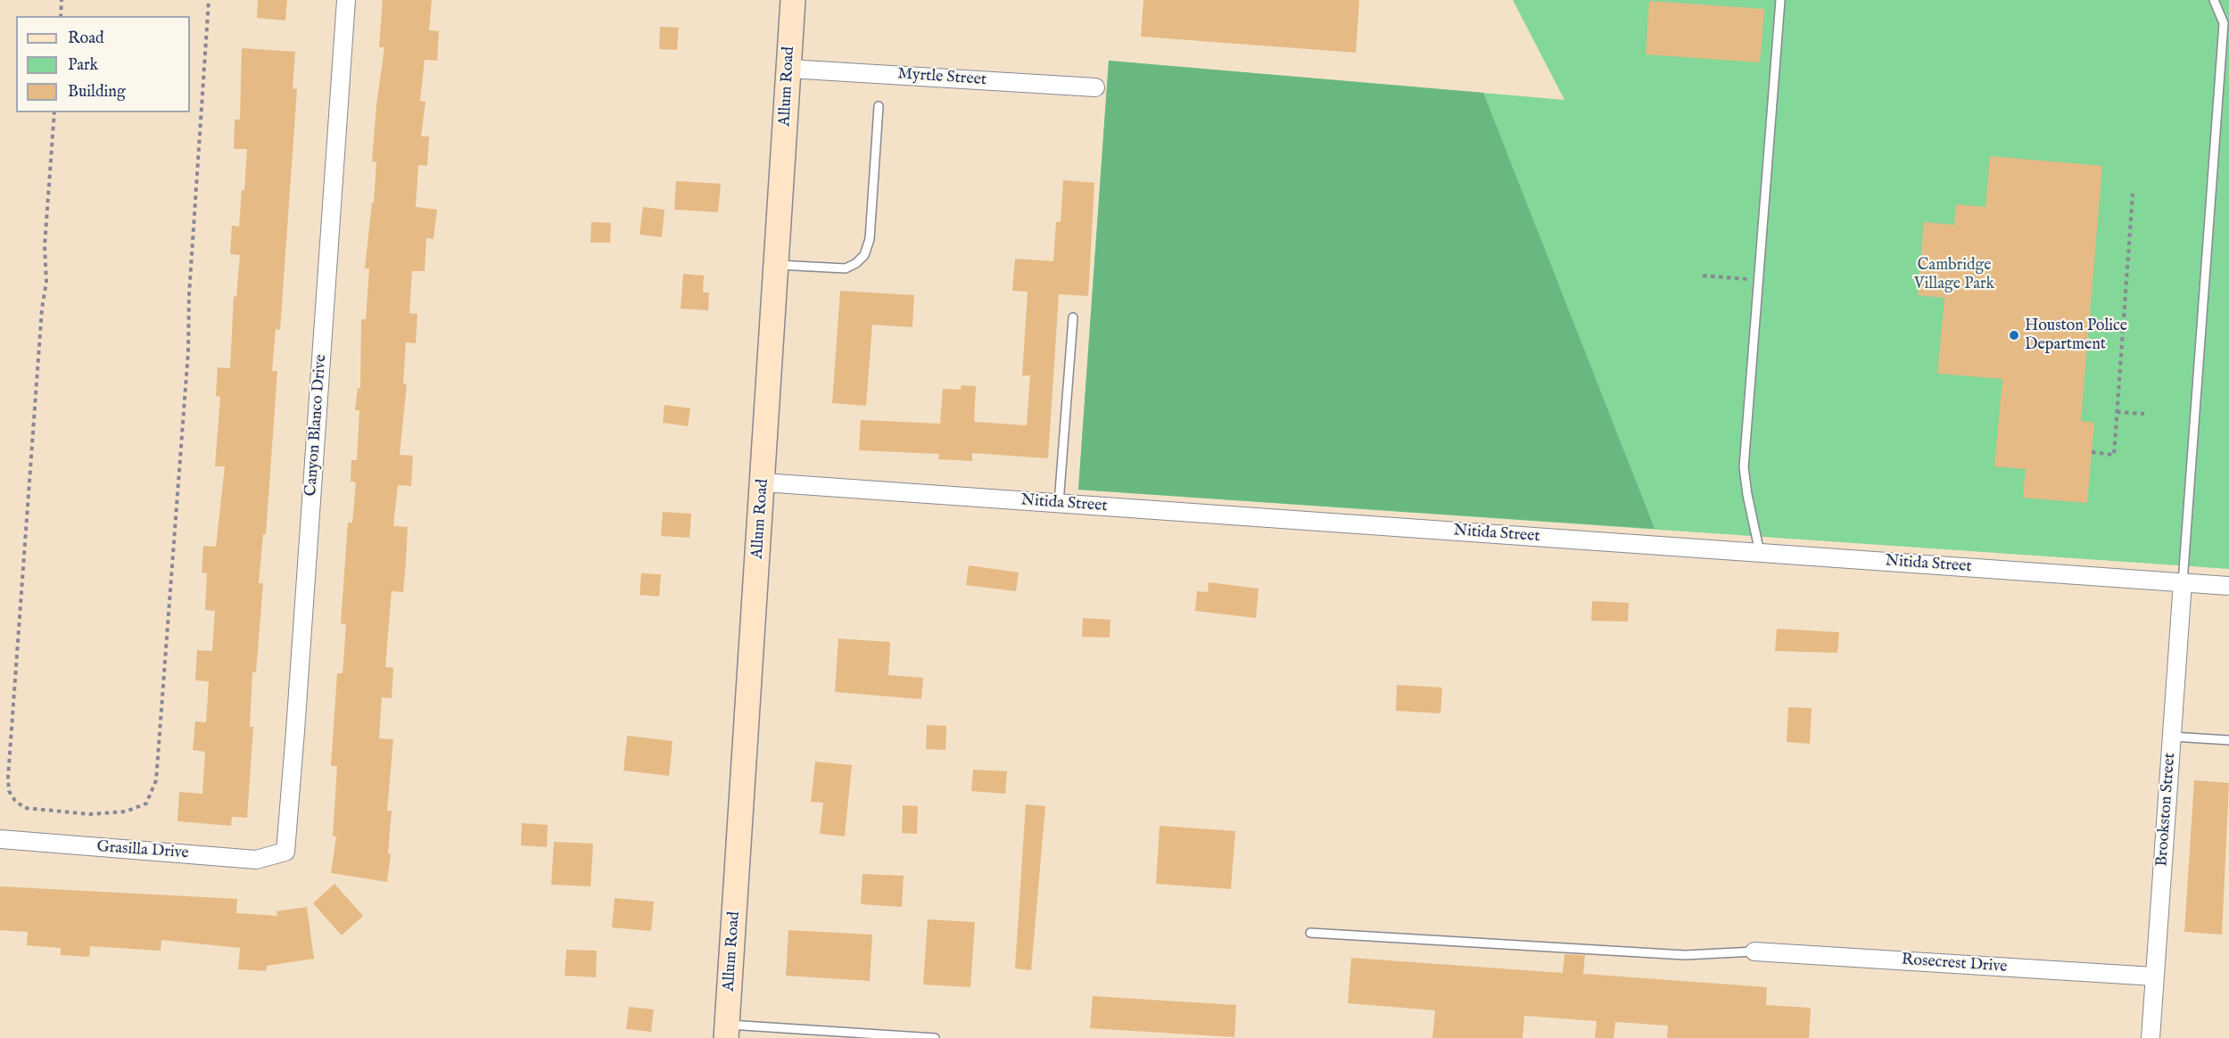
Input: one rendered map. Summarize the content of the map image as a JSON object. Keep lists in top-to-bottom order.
{
  "streets": {
    "street": [
      "Myrtle Street",
      "Allum Road",
      "Canyon Blanco Drive",
      "Nitida Street",
      "Brookston Street",
      "Grasilla Drive",
      "Rosecrest Drive"
    ]
  },
  "crossings": [
    ["Myrtle Street", "Allum Road"],
    ["Allum Road", "Nitida Street"],
    ["Canyon Blanco Drive", "Grasilla Drive"],
    ["Nitida Street", "Brookston Street"],
    ["Brookston Street", "Rosecrest Drive"]
  ],
  "parks": ["Cambridge Village Park"],
  "places": ["Houston Police Department"],
  "legend": ["Road", "Park", "Building"]
}
